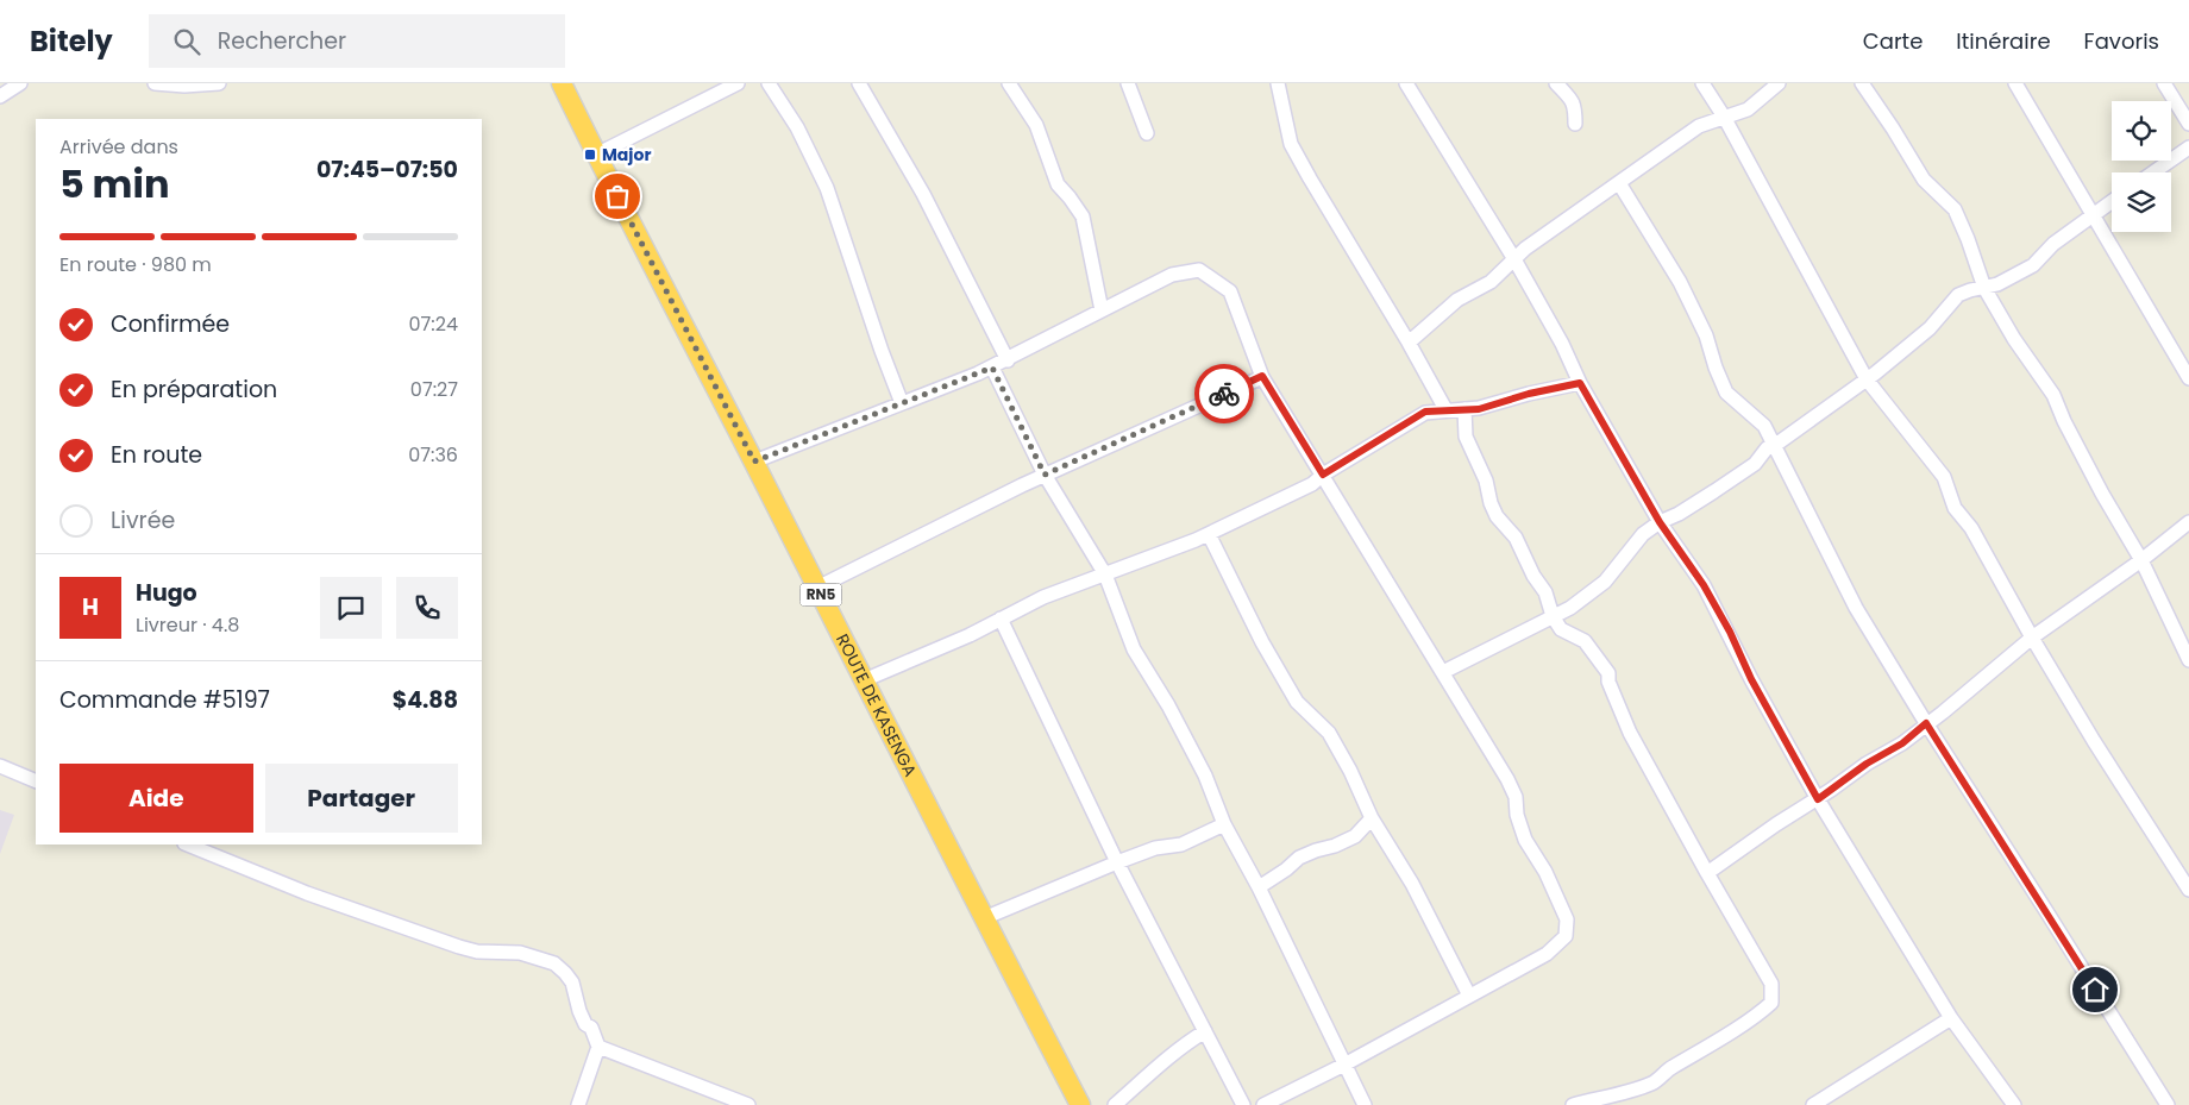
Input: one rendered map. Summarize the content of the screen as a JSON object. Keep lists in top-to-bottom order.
{
  "streets": {
    "highway": ["RN5", "ROUTE DE KASENGA"]
  },
  "places": {
    "transit": ["Major"]
  },
  "page": {
    "header": "Bitely",
    "search": "Rechercher",
    "nav": ["Carte", "Itinéraire", "Favoris"],
    "heading": ["5 min", "Arrivée dans", "07:45–07:50"],
    "panel": [
      "Hugo",
      "Livreur · 4.8",
      "Commande #5197",
      "$4.88"
    ],
    "bar": "En route · 980 m",
    "list": [
      ["Confirmée", "07:24"],
      ["En préparation", "07:27"],
      ["En route", "07:36"],
      "Livrée"
    ],
    "round": "H",
    "buttons": ["Aide", "Partager"]
  }
}
